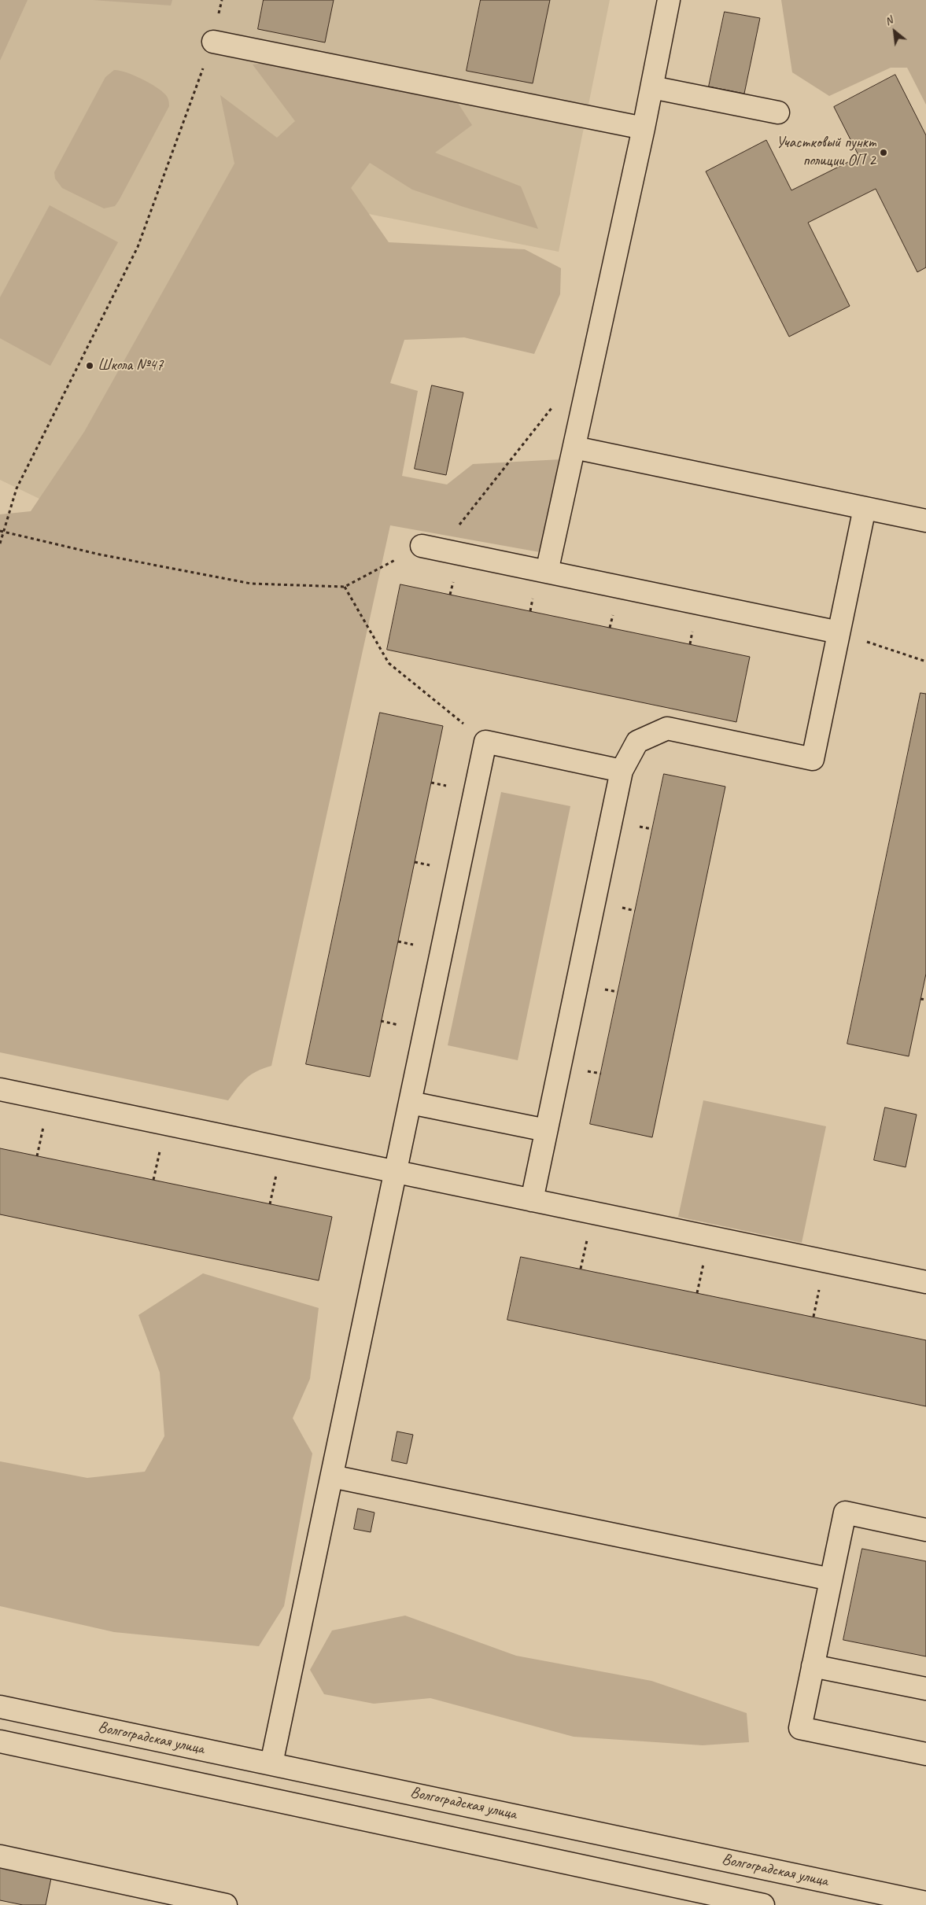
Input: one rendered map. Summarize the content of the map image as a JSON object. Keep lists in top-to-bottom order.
{
  "streets": {
    "main road": ["Волгоградская улица"]
  },
  "places": ["Участковый пункт полиции ОП 2", "Школа №47"],
  "north": "top left"
}
